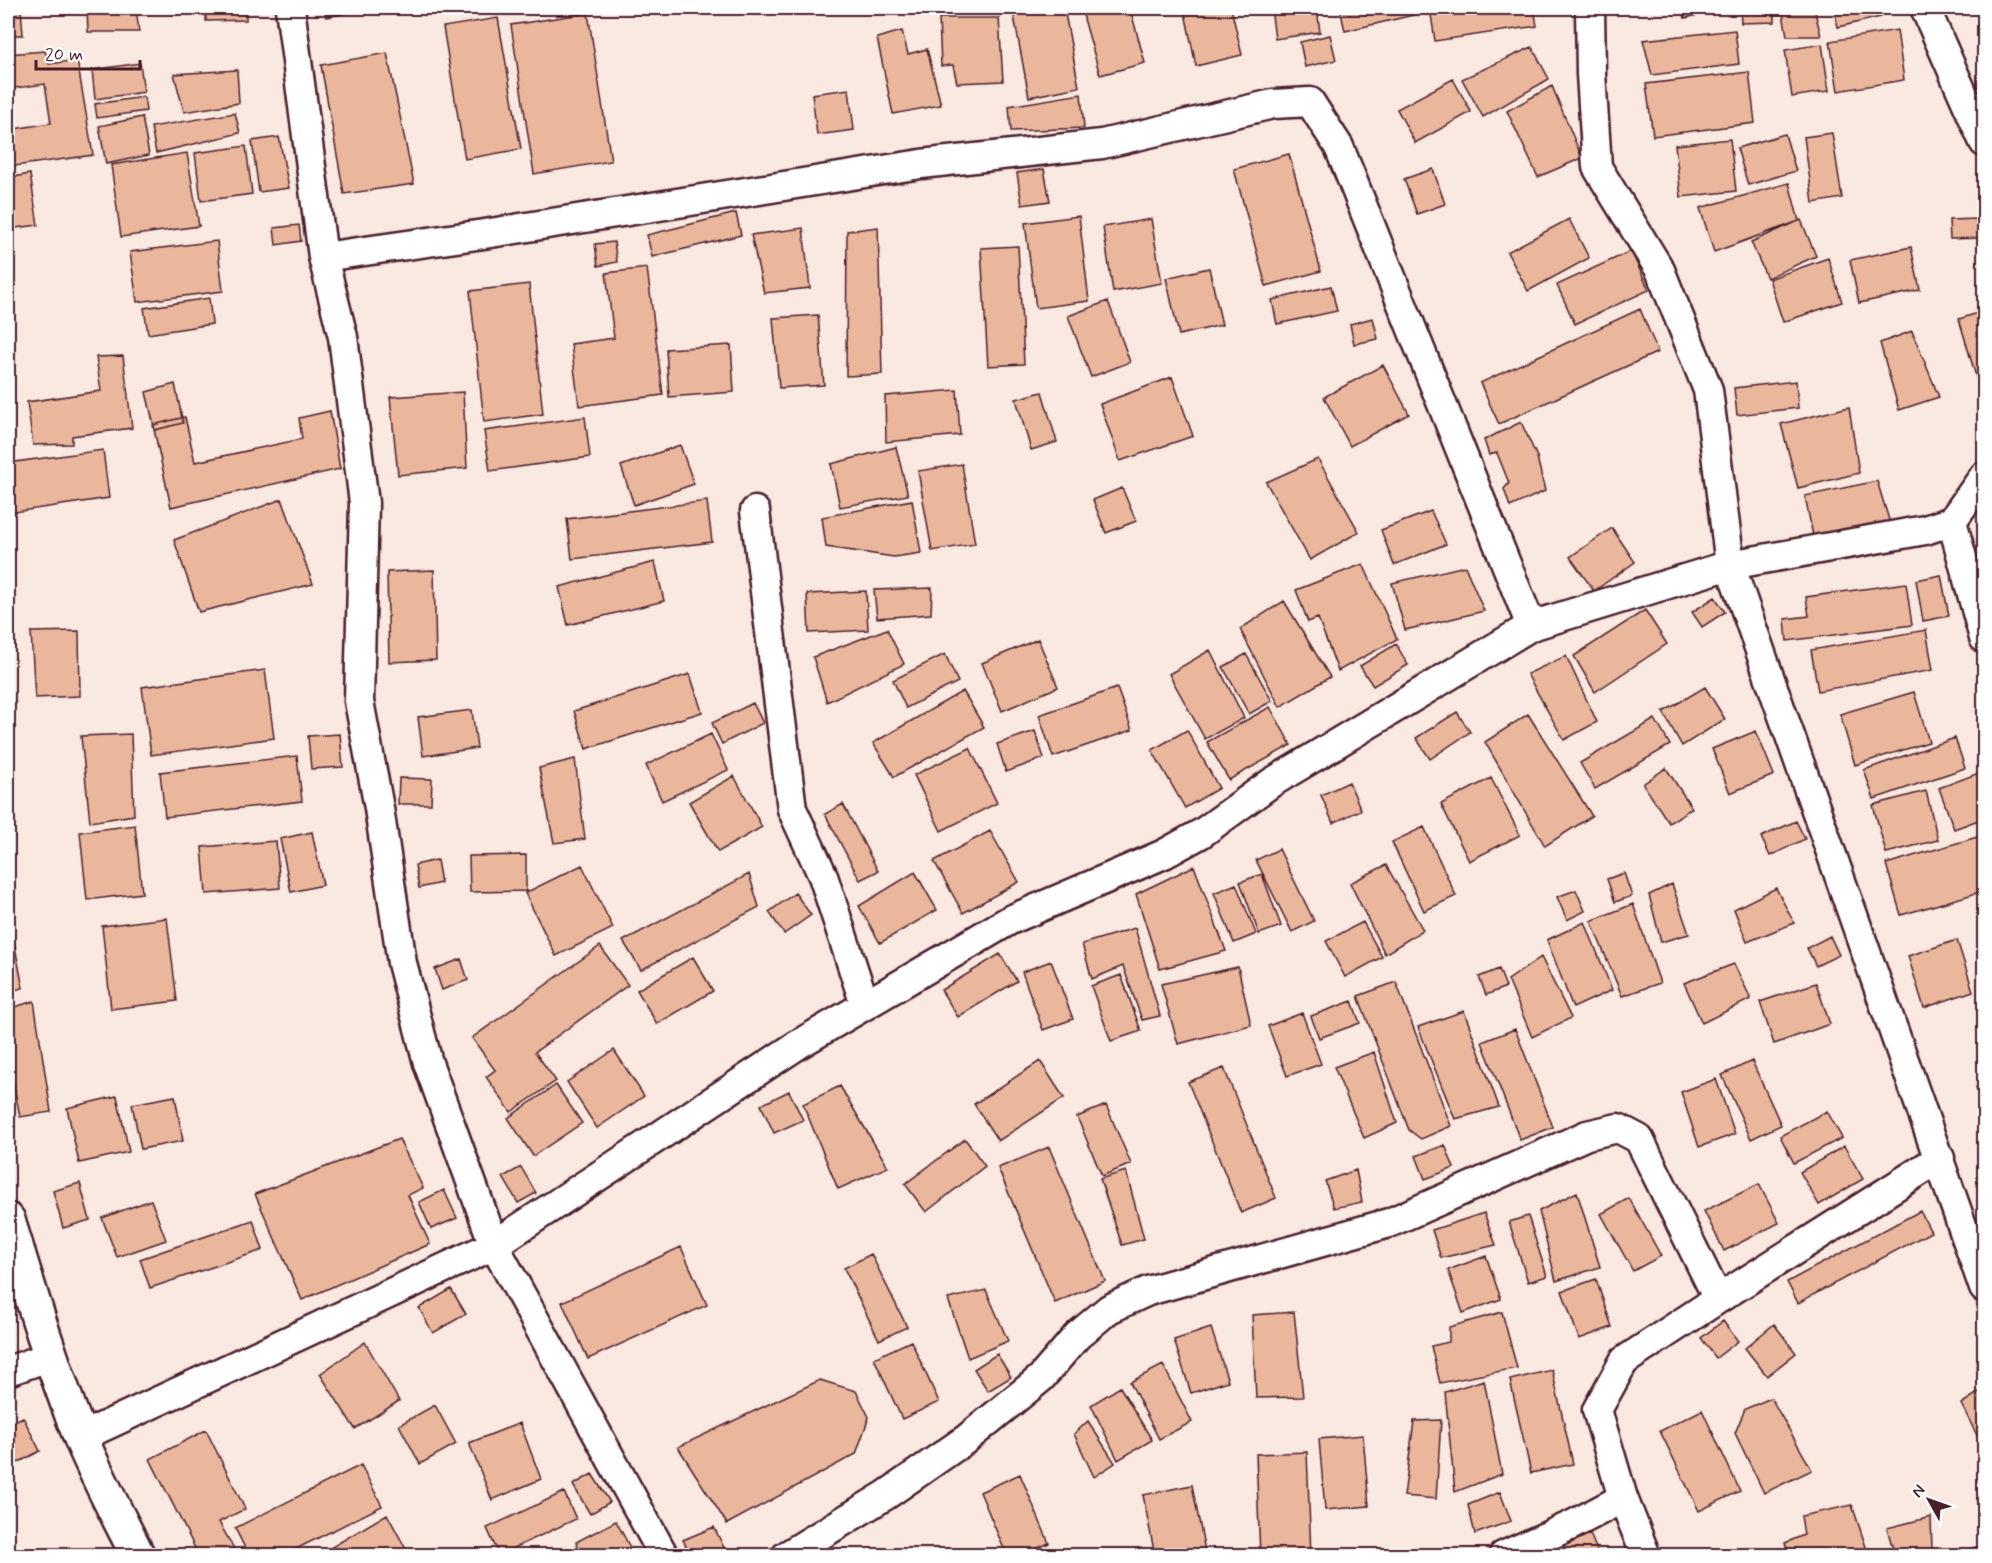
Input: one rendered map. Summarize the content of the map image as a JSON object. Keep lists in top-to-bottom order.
{
  "scale_bar": "20 m",
  "north": "top left"
}
